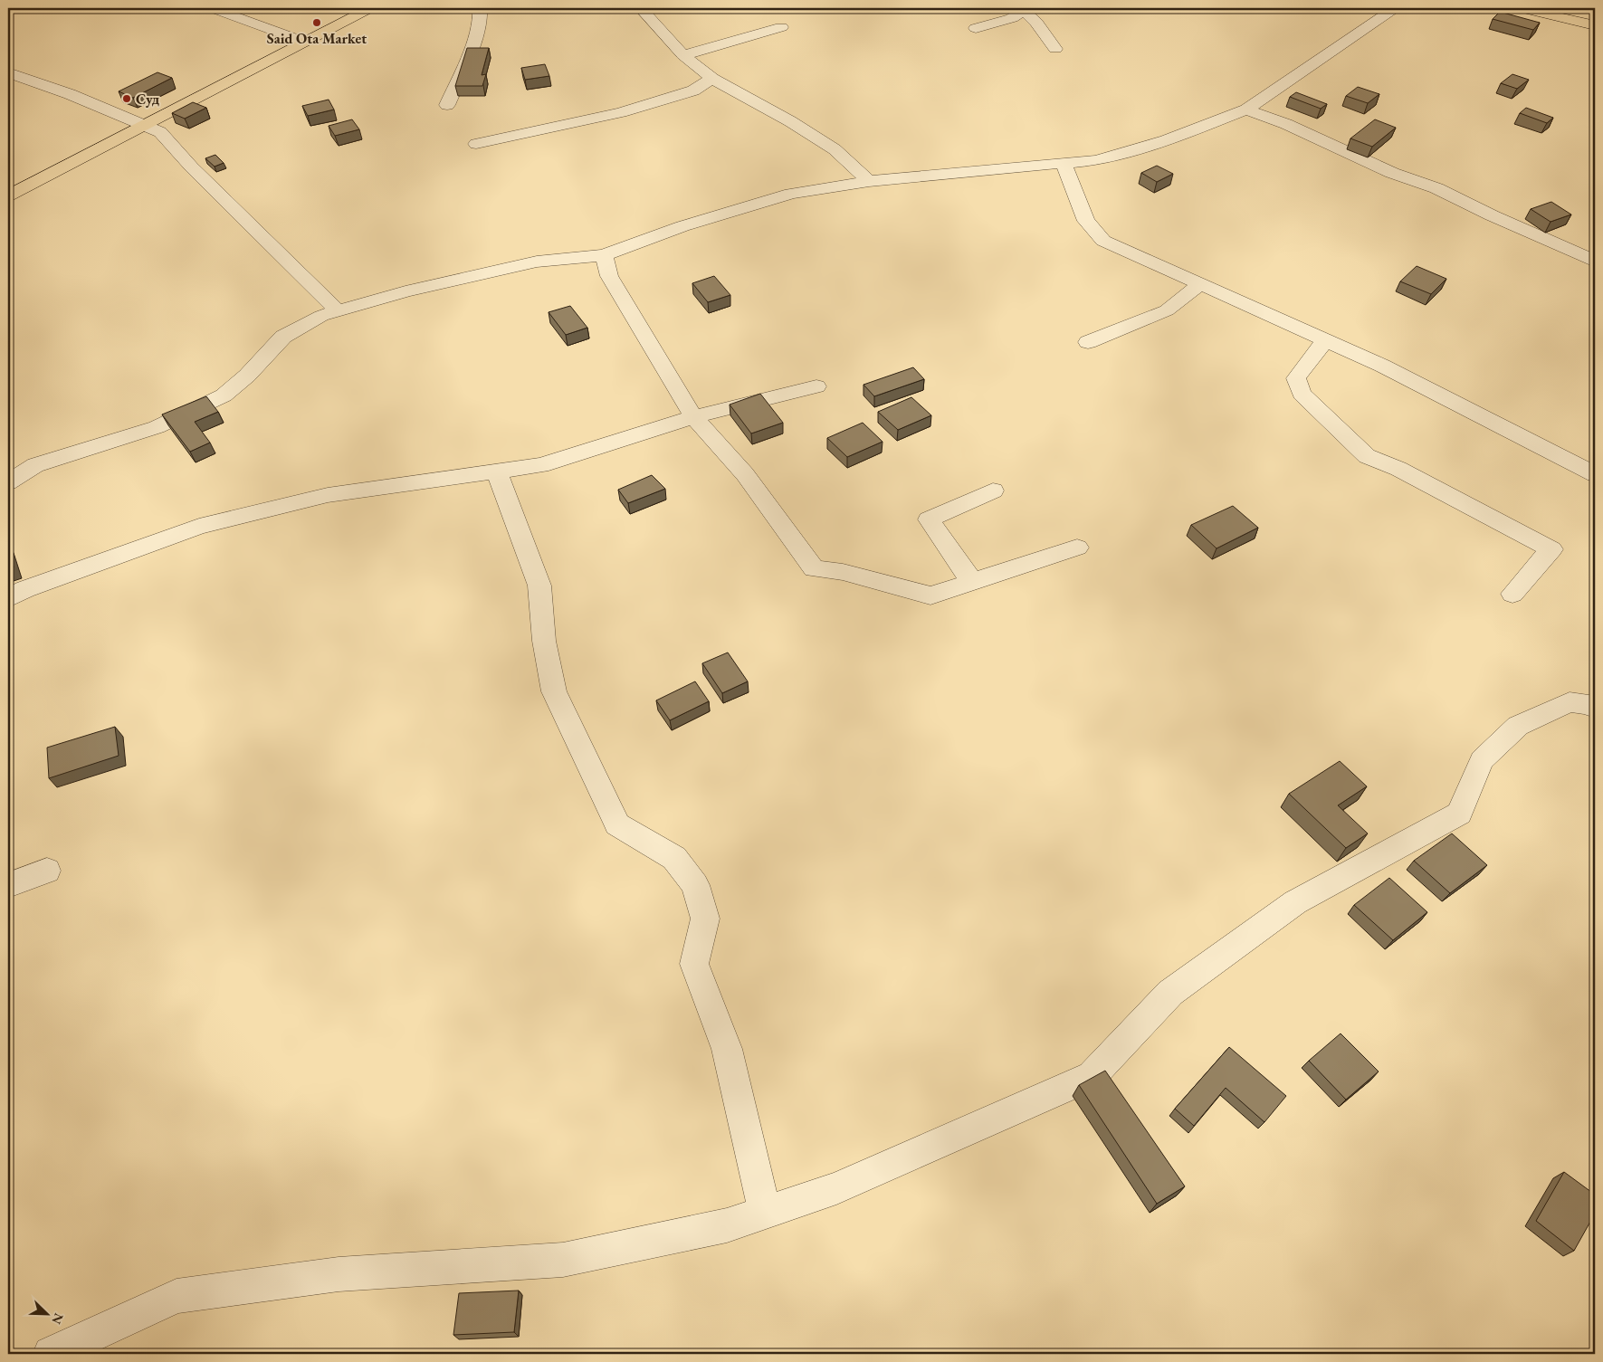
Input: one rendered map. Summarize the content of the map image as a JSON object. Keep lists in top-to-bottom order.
{
  "places": ["Said Ota Market", "Суд"],
  "north": "bottom right"
}
